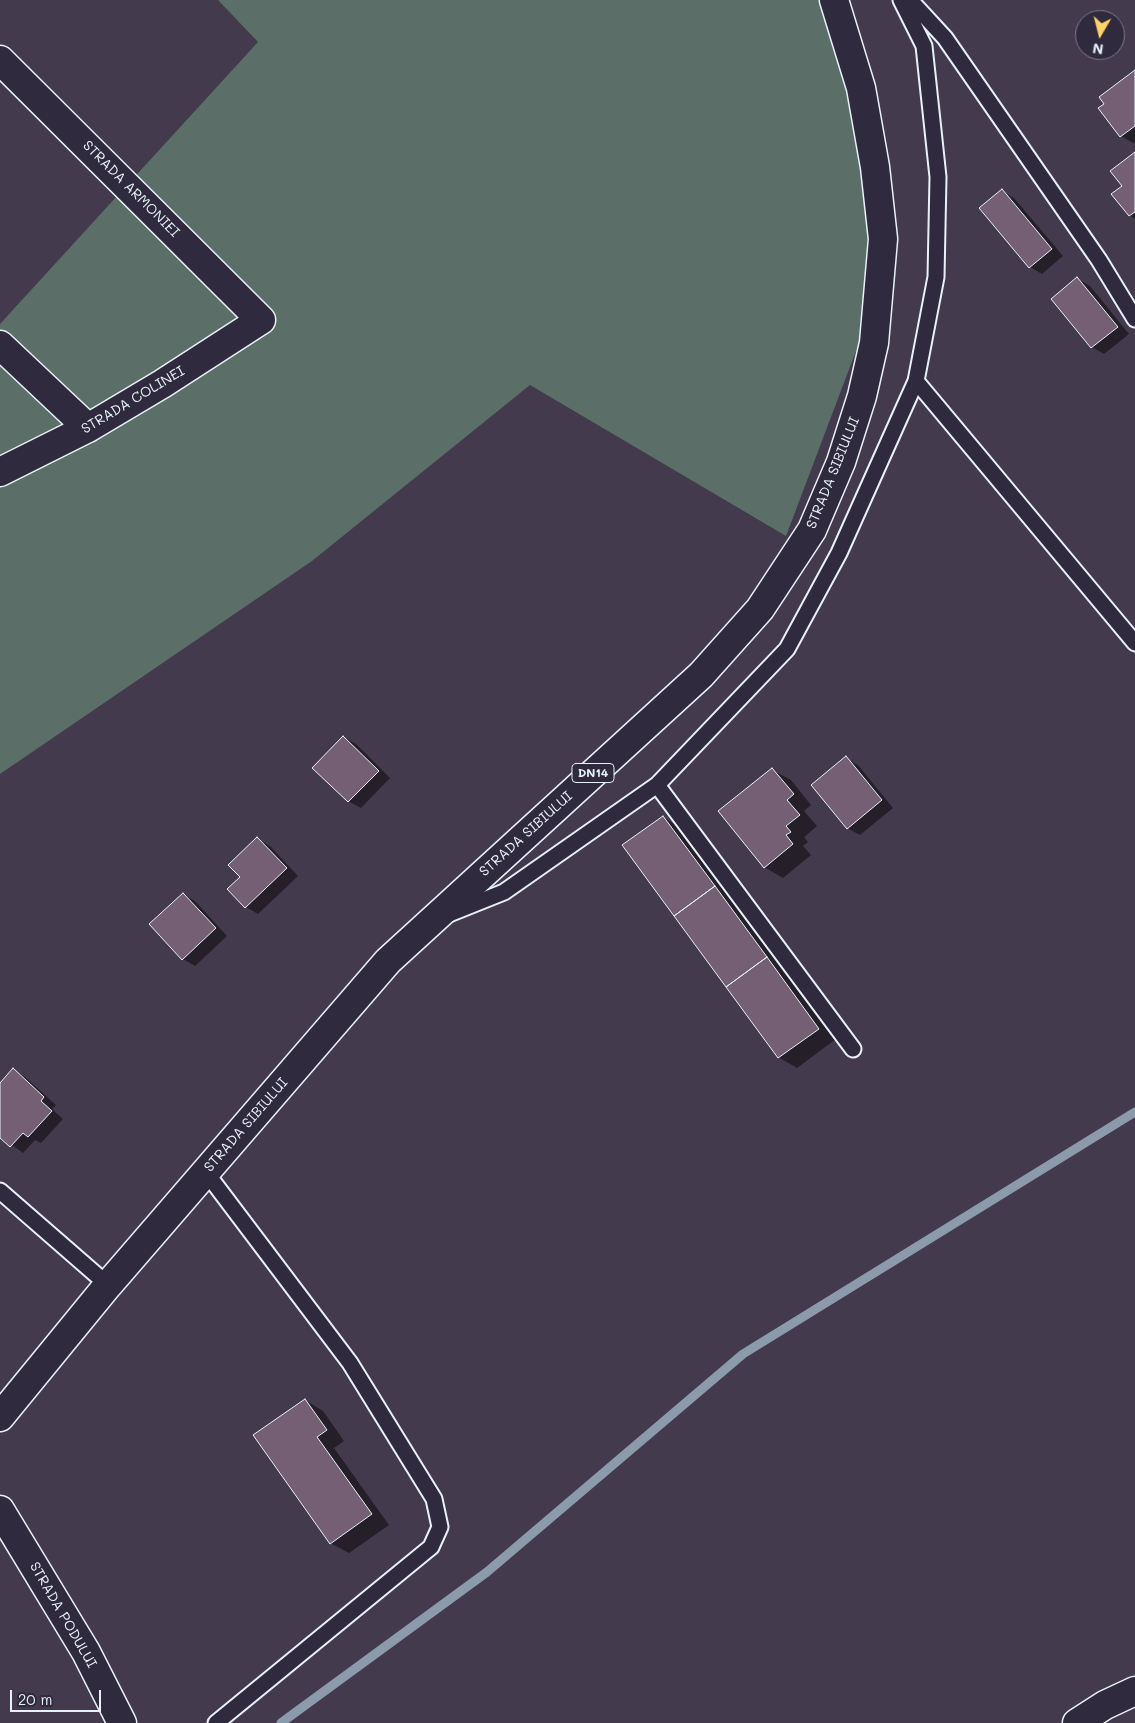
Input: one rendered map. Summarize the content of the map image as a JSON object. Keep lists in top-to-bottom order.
{
  "streets": {
    "main road": [
      "STRADA ARMONIEI",
      "STRADA COLINEI",
      "STRADA SIBIULUI",
      "DN14",
      "STRADA PODULUI"
    ]
  },
  "crossings": [
    ["STRADA ARMONIEI", "STRADA COLINEI"]
  ],
  "scale_bar": "20 m",
  "north": "bottom"
}
